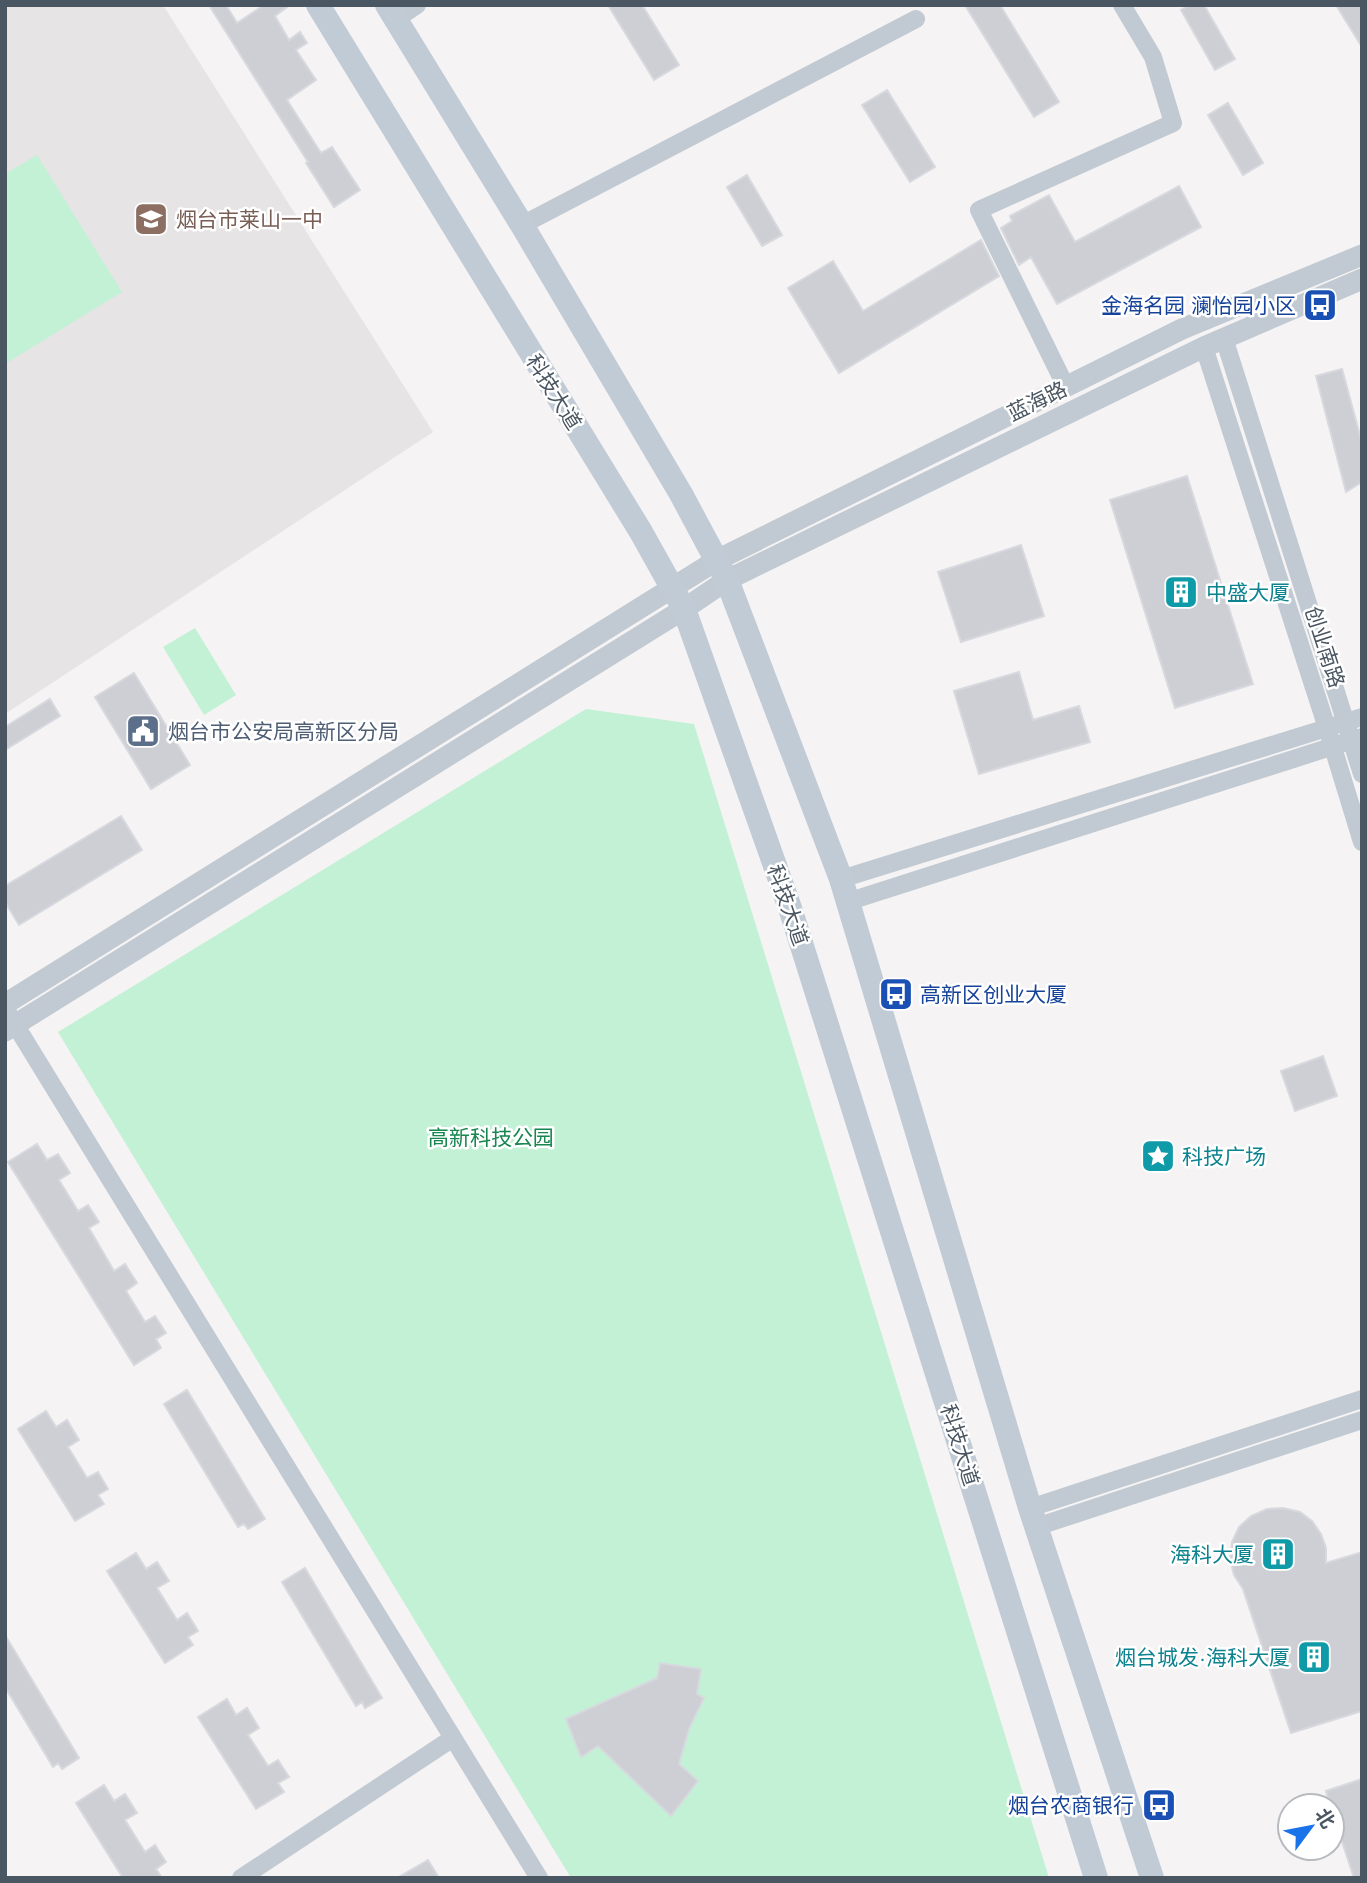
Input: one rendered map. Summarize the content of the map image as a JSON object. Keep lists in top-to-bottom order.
{
  "streets": {
    "main road": ["科技大道"],
    "street": ["蓝海路", "创业南路"]
  },
  "crossings": [
    ["蓝海路", "创业南路"]
  ],
  "parks": ["高新科技公园"],
  "places": {
    "school or university": ["烟台市莱山一中"],
    "bus stop": ["金海名园 澜怡园小区", "高新区创业大厦", "烟台农商银行"],
    "building": ["中盛大厦", "海科大厦", "烟台城发·海科大厦"],
    "public building": ["烟台市公安局高新区分局"],
    "place": ["科技广场"]
  },
  "north": "top right"
}
